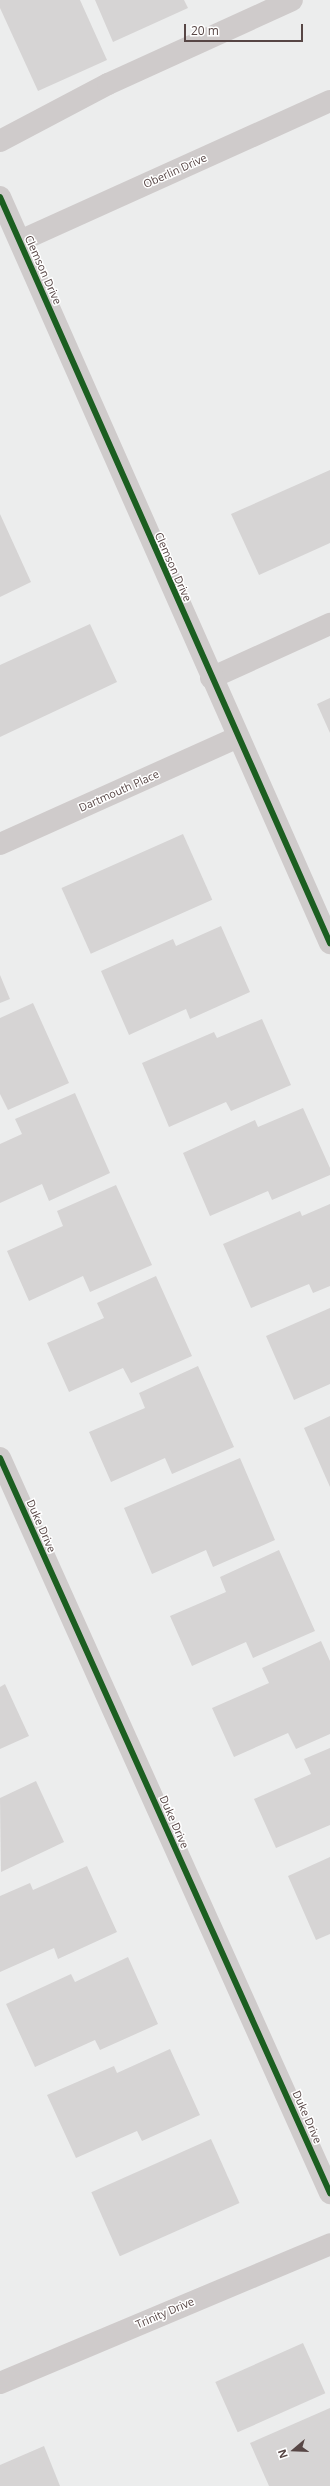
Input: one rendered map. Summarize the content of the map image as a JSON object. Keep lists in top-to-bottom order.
{
  "streets": {
    "street": [
      "Oberlin Drive",
      "Clemson Drive",
      "Dartmouth Place",
      "Duke Drive",
      "Trinity Drive"
    ]
  },
  "crossings": [
    ["Oberlin Drive", "Clemson Drive"],
    ["Clemson Drive", "Dartmouth Place"]
  ],
  "scale_bar": "20 m",
  "north": "left"
}
